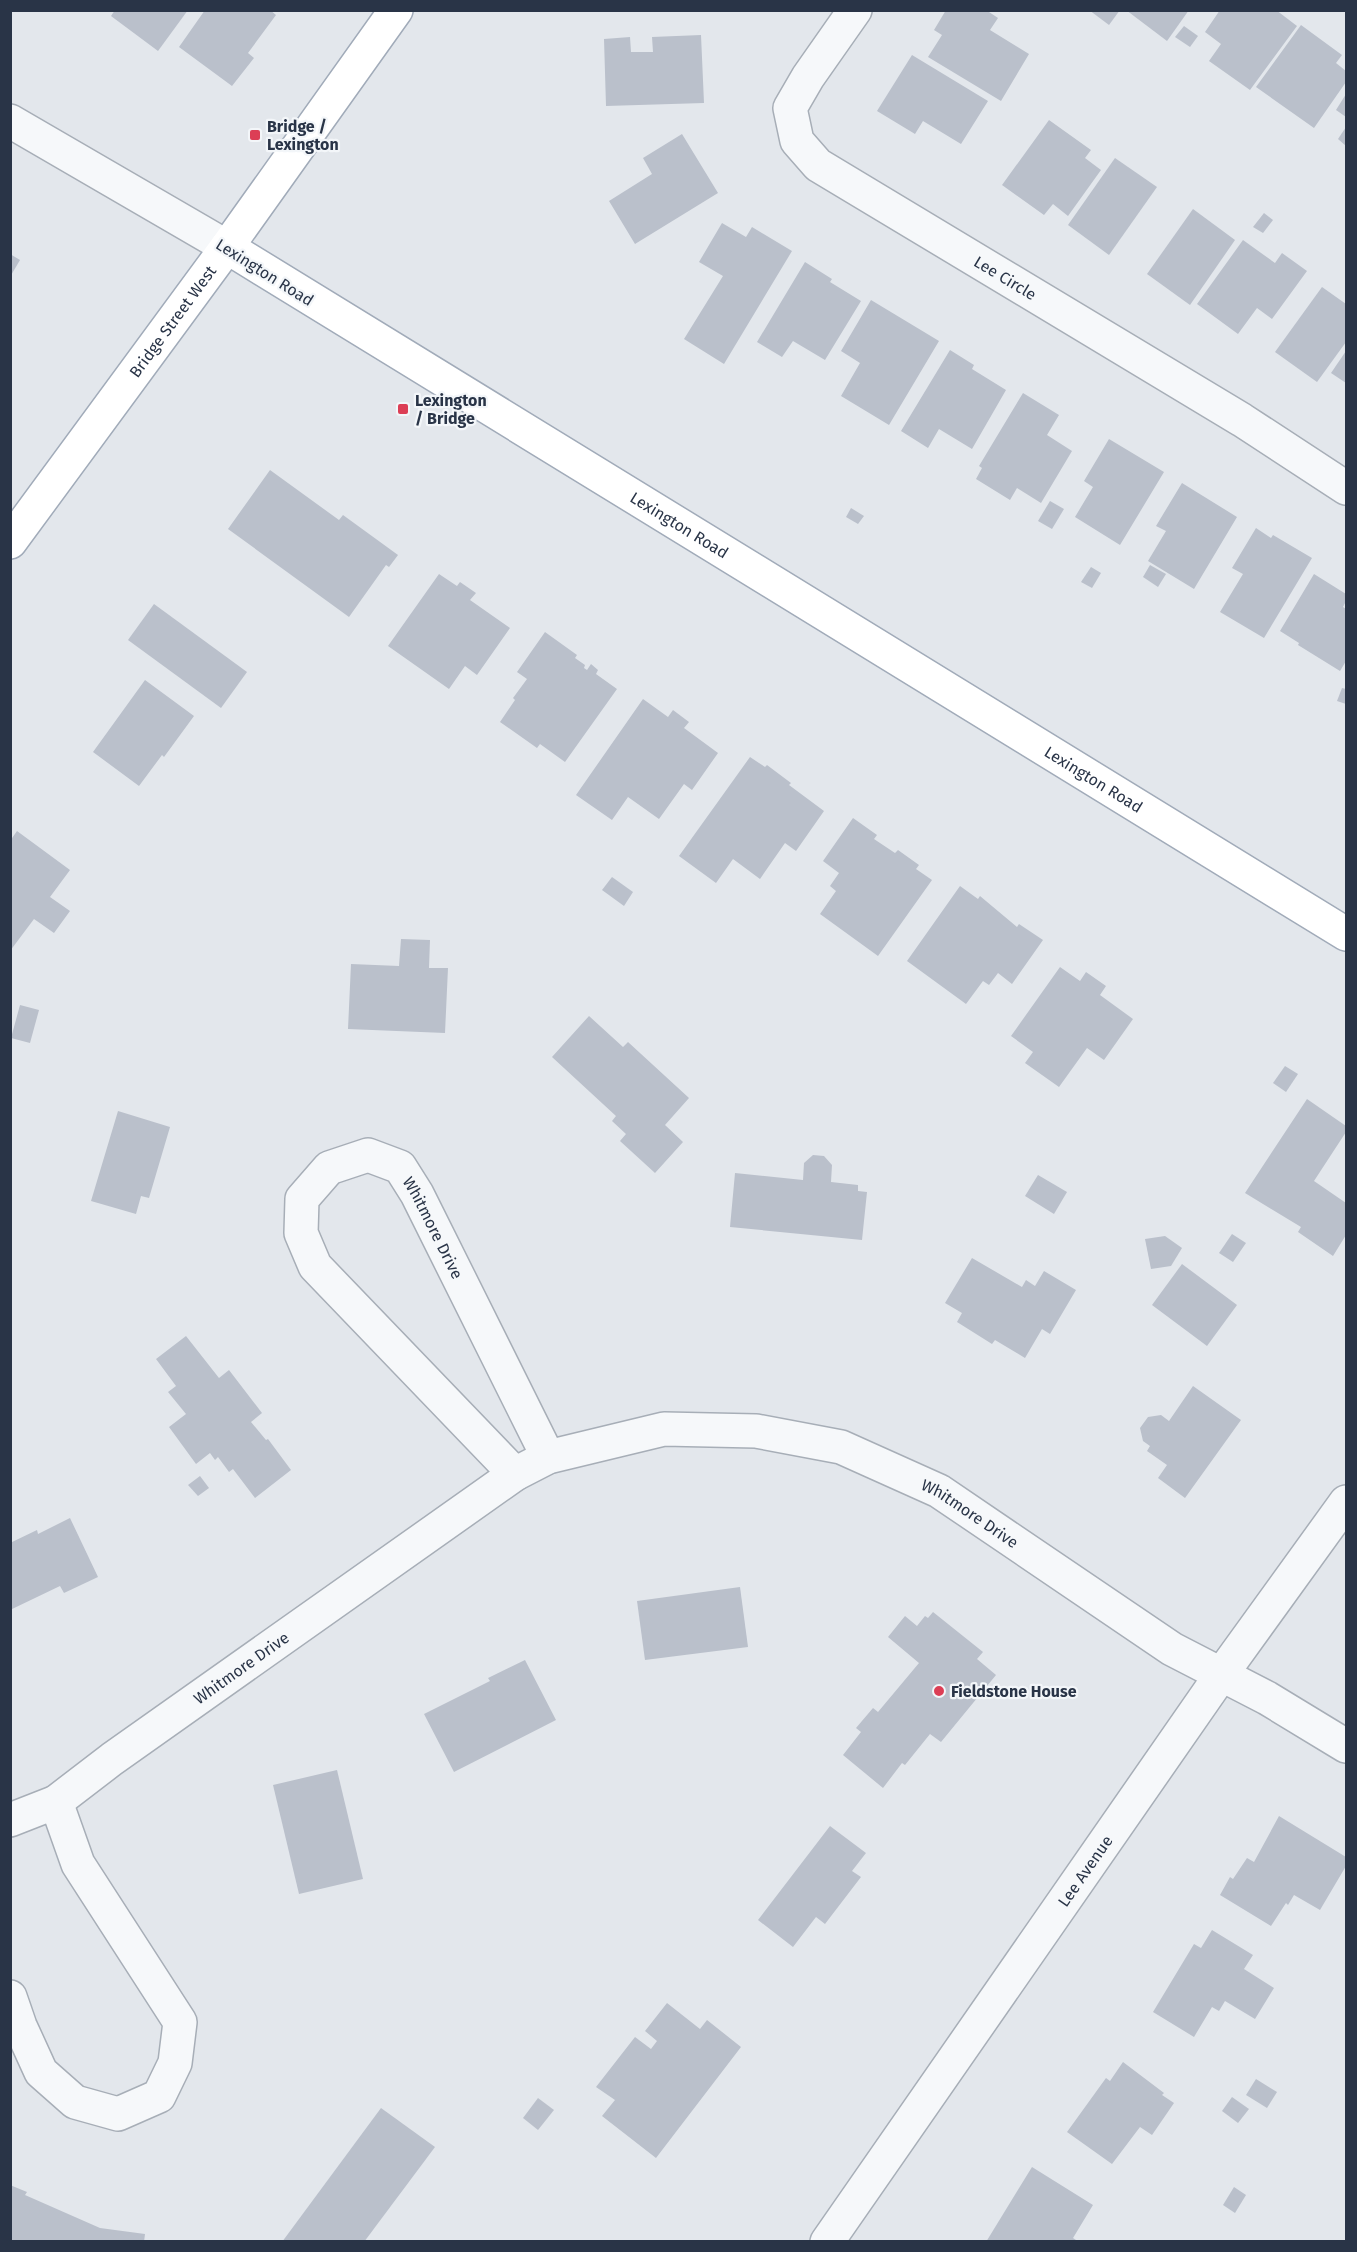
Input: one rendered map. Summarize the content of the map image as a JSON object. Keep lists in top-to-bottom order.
{
  "streets": {
    "main road": ["Lexington Road", "Bridge Street West"],
    "street": ["Lee Circle", "Whitmore Drive", "Lee Avenue"]
  },
  "crossings": [
    ["Lexington Road", "Bridge Street West"],
    ["Whitmore Drive", "Lee Avenue"]
  ],
  "places": {
    "transit": ["Bridge / Lexington", "Lexington / Bridge"],
    "other": ["Fieldstone House"]
  }
}
